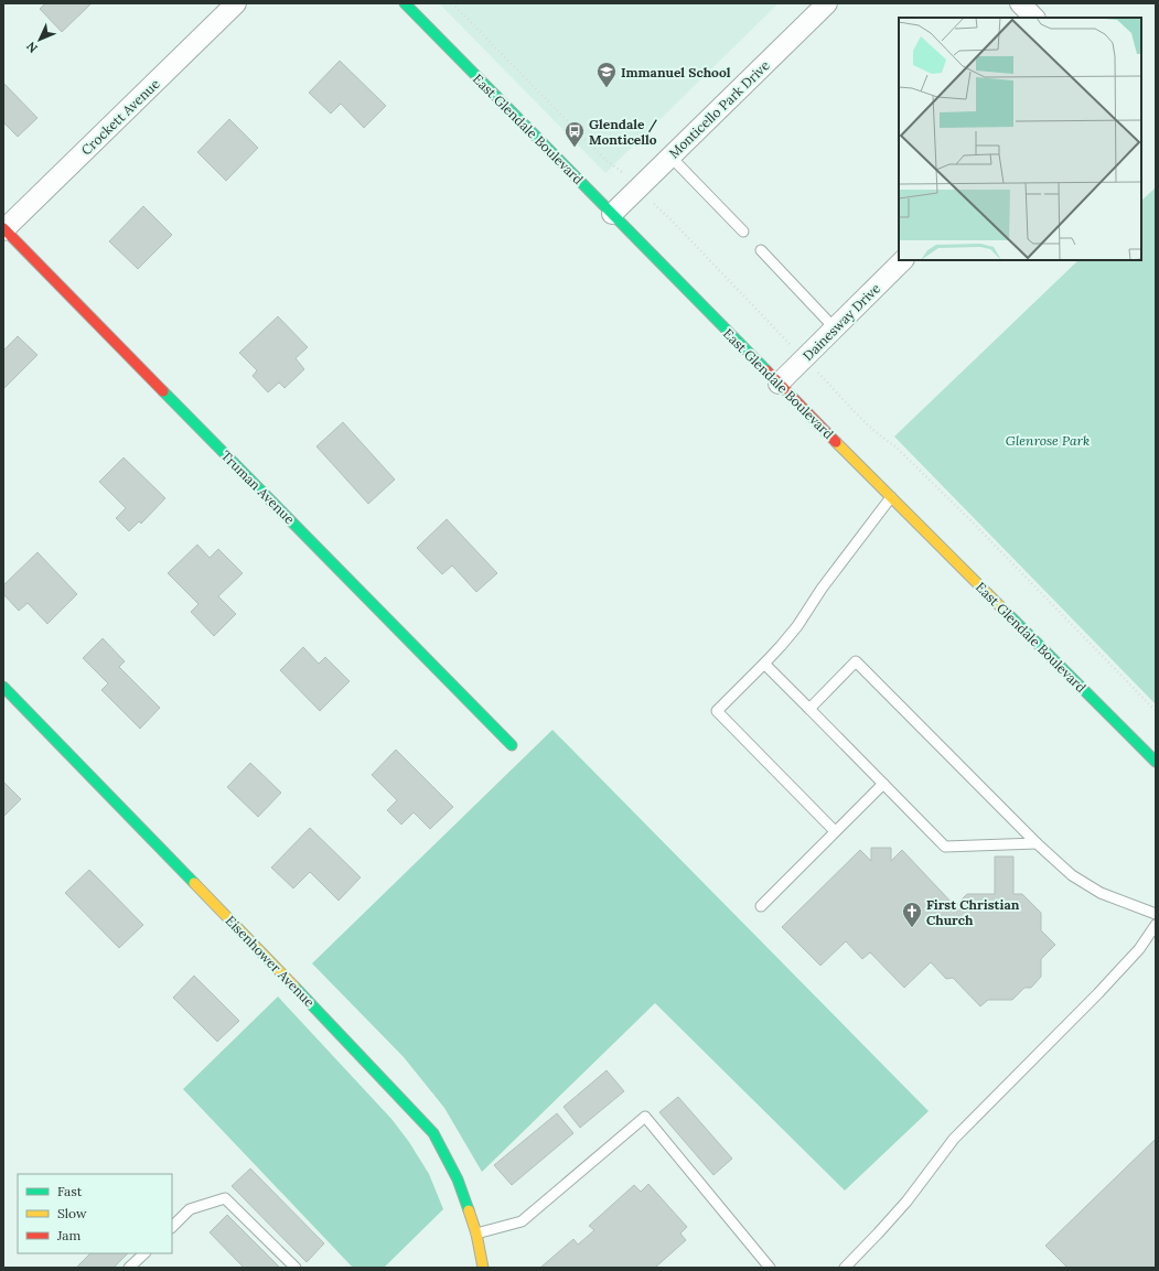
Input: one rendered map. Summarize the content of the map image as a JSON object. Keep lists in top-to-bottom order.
{
  "streets": {
    "street": [
      "Monticello Park Drive",
      "Crockett Avenue",
      "East Glendale Boulevard",
      "Dainesway Drive",
      "Truman Avenue",
      "Eisenhower Avenue"
    ]
  },
  "crossings": [
    ["Monticello Park Drive", "East Glendale Boulevard"],
    ["Crockett Avenue", "Truman Avenue"],
    ["East Glendale Boulevard", "Dainesway Drive"]
  ],
  "parks": ["Glenrose Park"],
  "places": {
    "school or university": ["Immanuel School"],
    "bus stop": ["Glendale / Monticello"],
    "church": ["First Christian Church"]
  },
  "legend": ["Fast", "Slow", "Jam"],
  "north": "bottom left"
}
